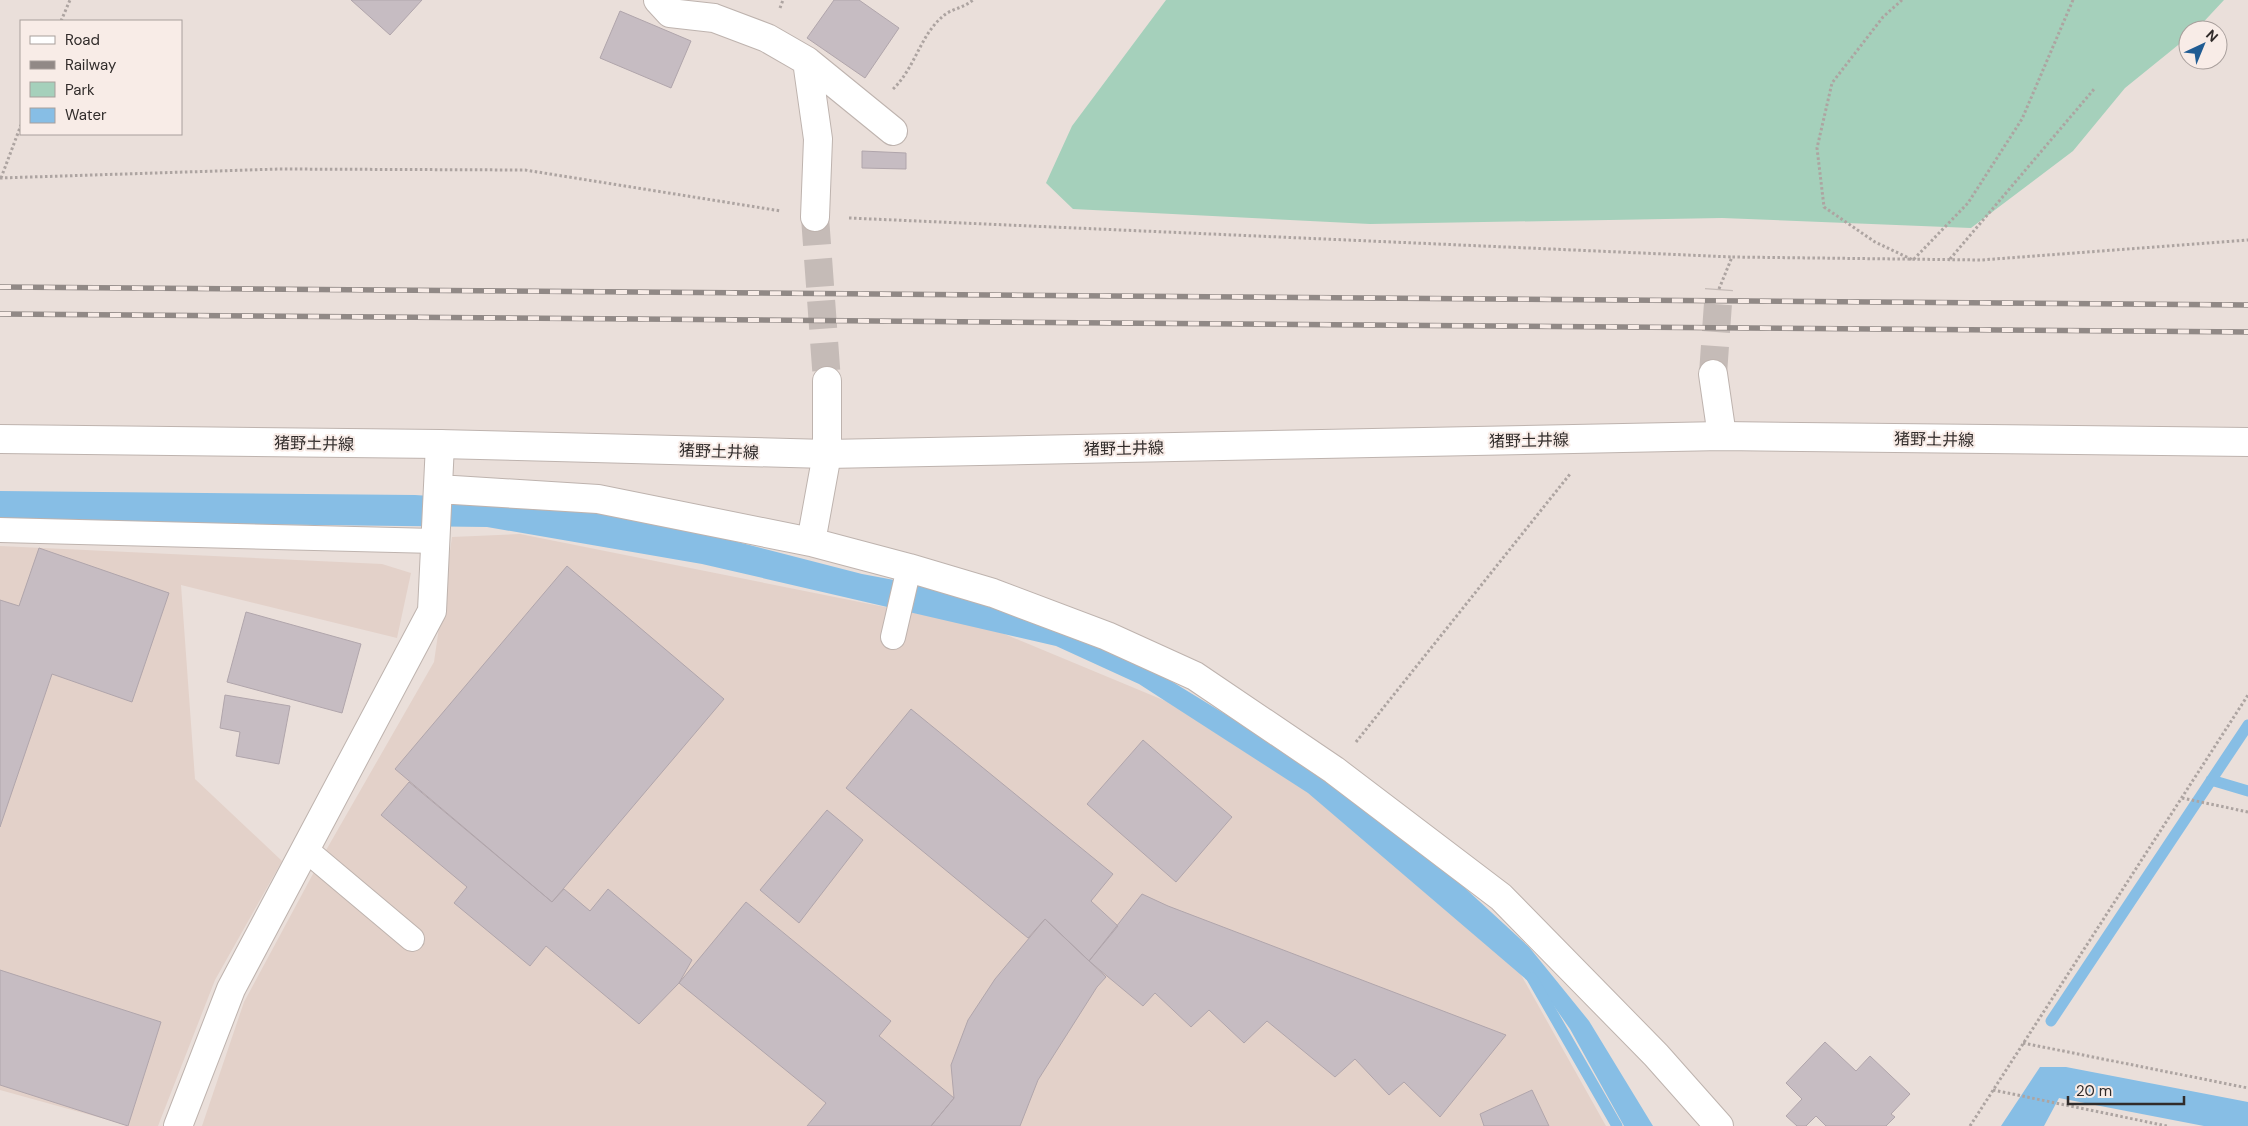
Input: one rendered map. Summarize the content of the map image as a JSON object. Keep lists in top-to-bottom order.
{
  "streets": {
    "street": ["猪野土井線"]
  },
  "legend": [
    "Road",
    "Railway",
    "Park",
    "Water"
  ],
  "scale_bar": "20 m",
  "north": "top right"
}
